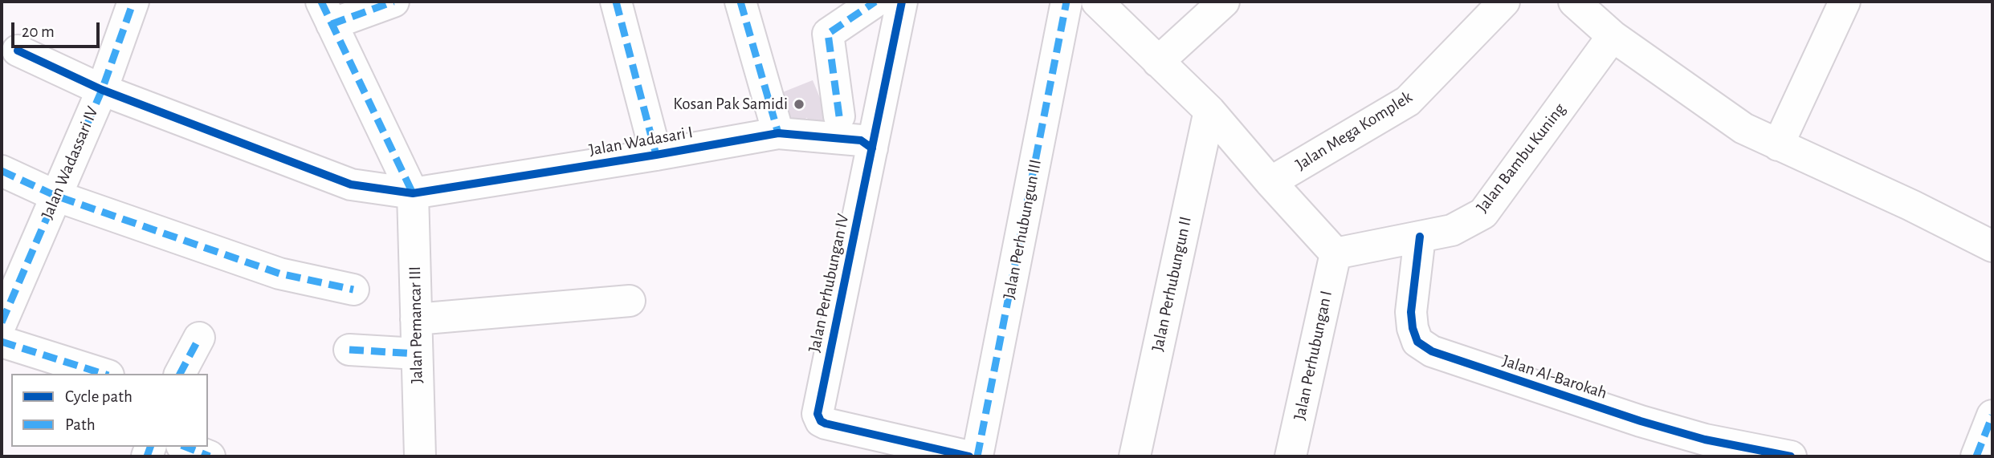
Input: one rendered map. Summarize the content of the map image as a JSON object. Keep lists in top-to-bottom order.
{
  "streets": {
    "street": [
      "Jalan Mega Komplek",
      "Jalan Wadasari I",
      "Jalan Bambu Kuning",
      "Jalan Wadassari IV",
      "Jalan Perhubungun III",
      "Jalan Perhubungan IV",
      "Jalan Perhubungun II",
      "Jalan Pemancar III",
      "Jalan Perhubungan I",
      "Jalan Al-Barokah"
    ]
  },
  "crossings": [
    ["Jalan Wadasari I", "Jalan Wadassari IV"],
    ["Jalan Wadasari I", "Jalan Perhubungan IV"],
    ["Jalan Wadasari I", "Jalan Pemancar III"],
    ["Jalan Bambu Kuning", "Jalan Perhubungan I"],
    ["Jalan Bambu Kuning", "Jalan Al-Barokah"]
  ],
  "places": ["Kosan Pak Samidi"],
  "legend": ["Cycle path", "Path"],
  "scale_bar": "20 m"
}
